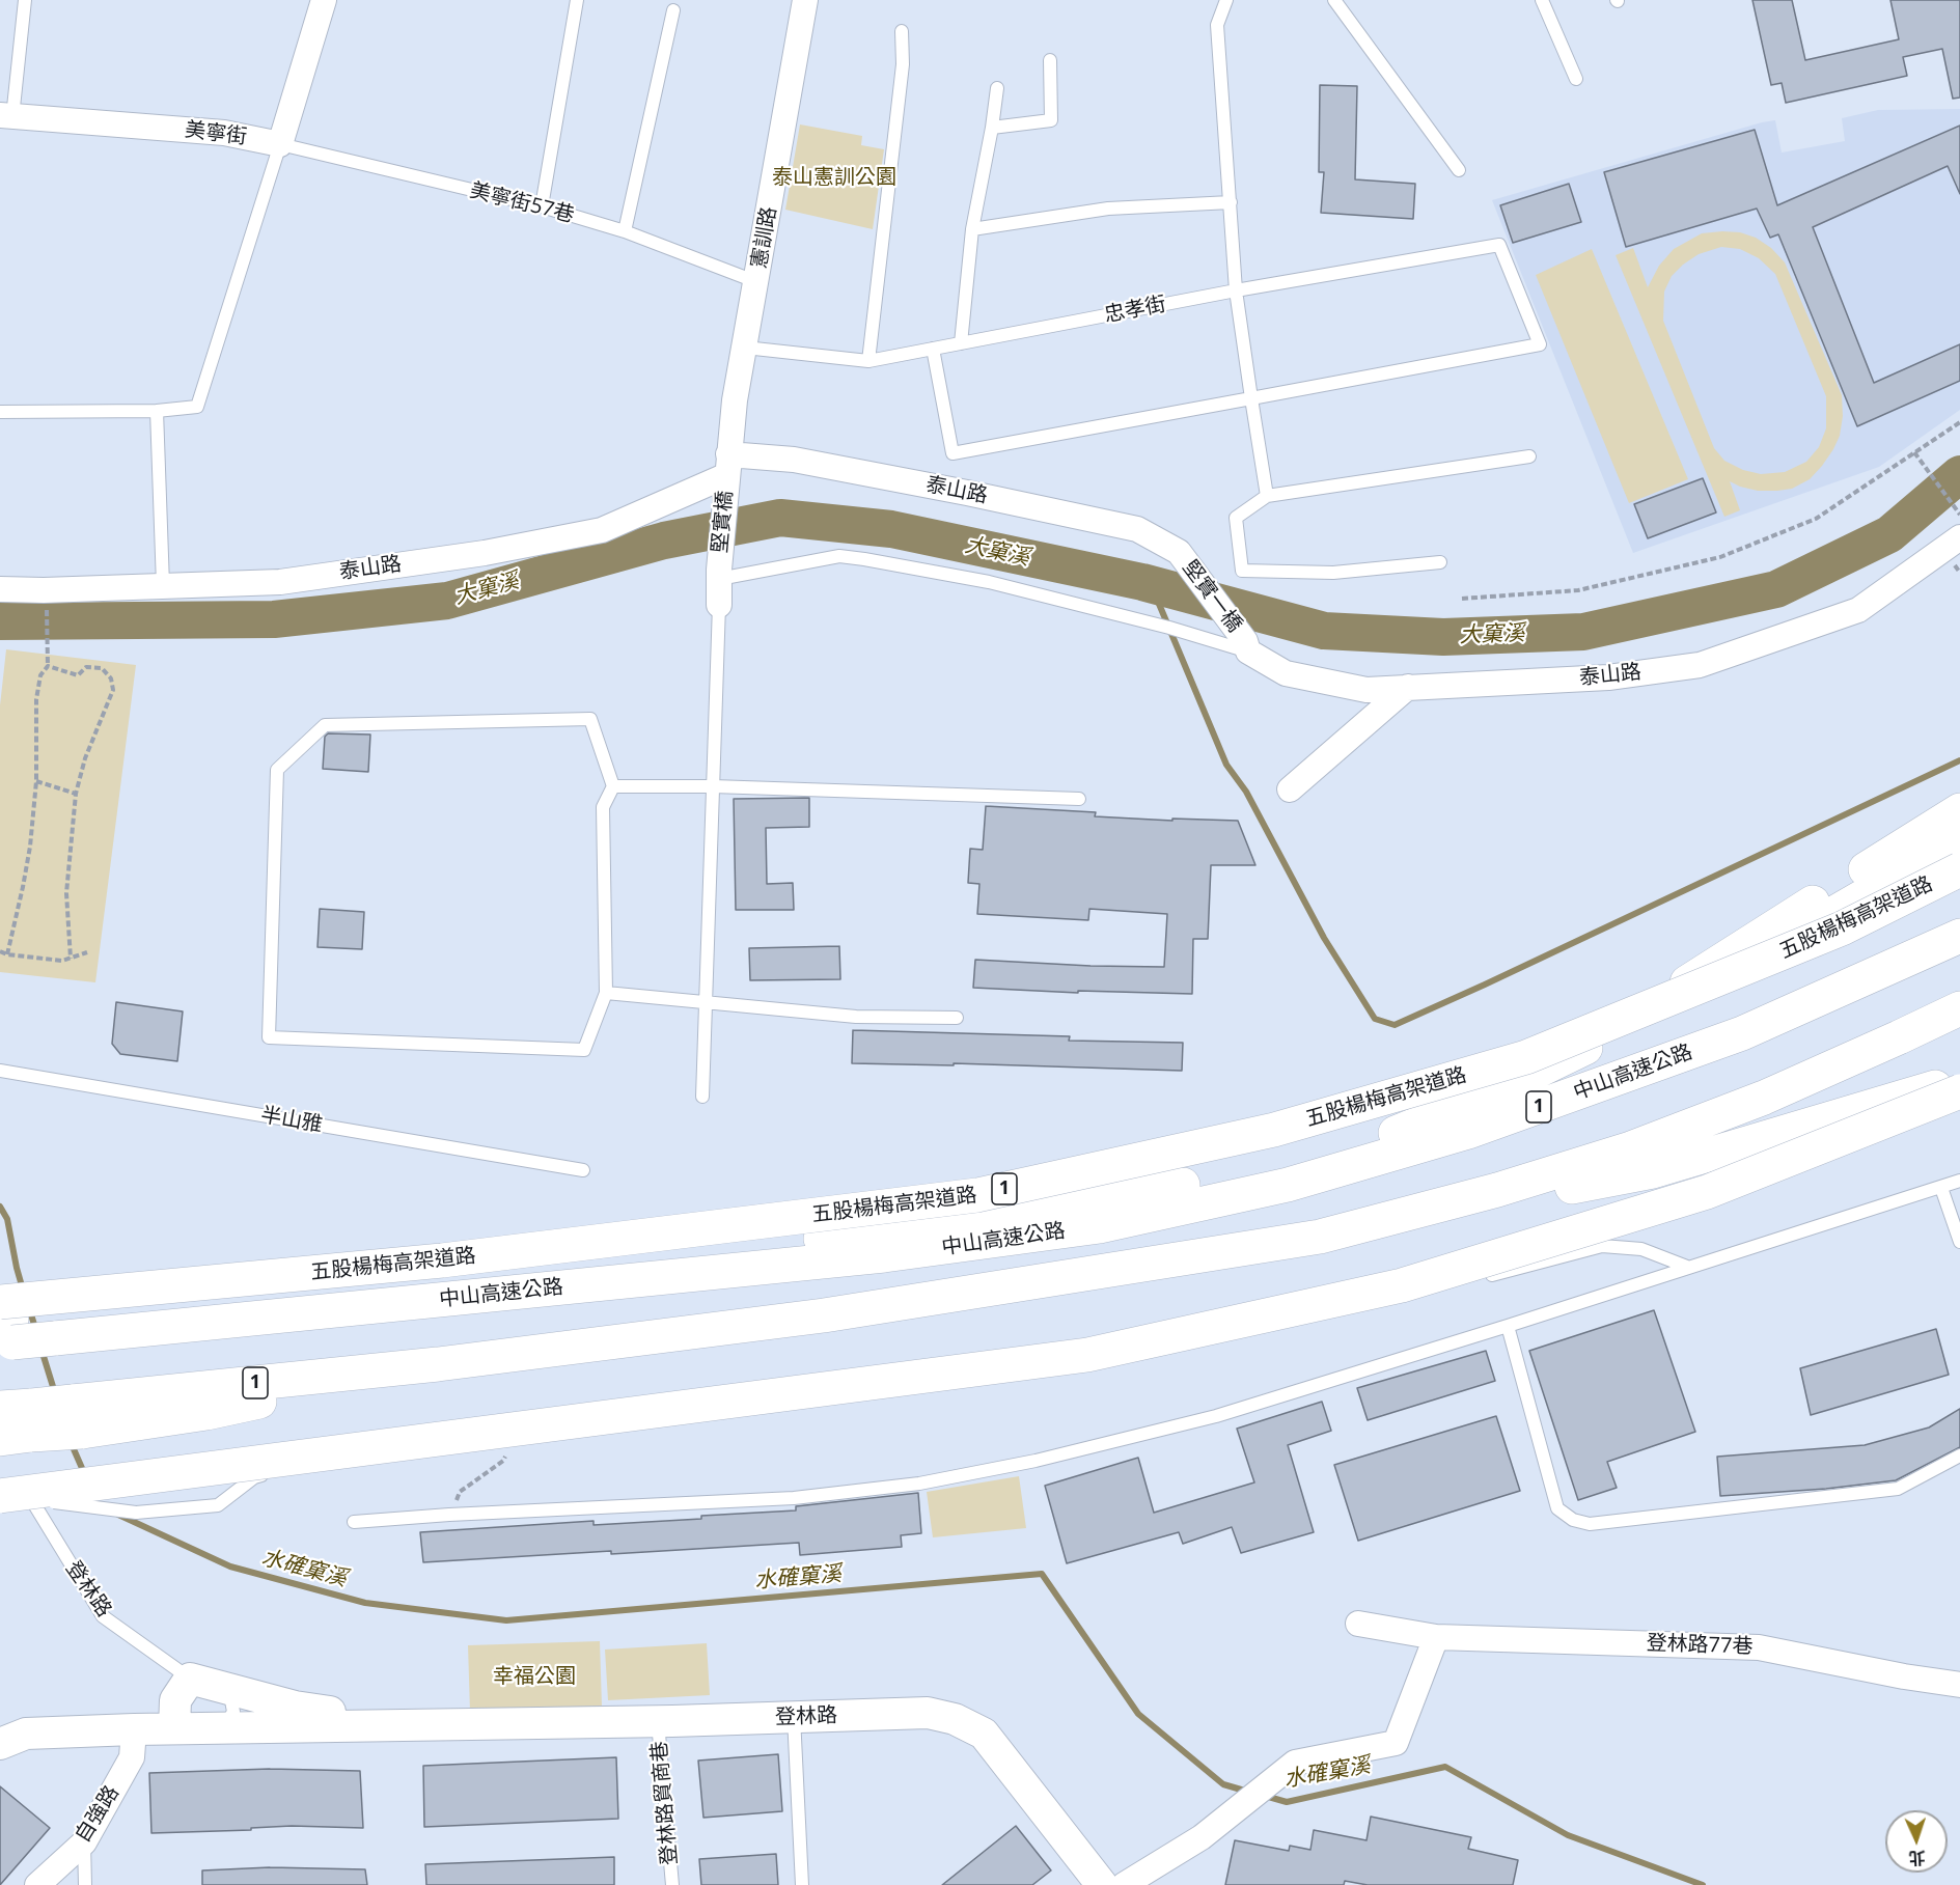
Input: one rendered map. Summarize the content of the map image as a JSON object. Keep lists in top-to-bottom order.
{
  "streets": {
    "highway": ["五股楊梅高架道路", "中山高速公路", "1"],
    "street": [
      "美寧街",
      "憲訓路",
      "泰山路",
      "堅實橋",
      "堅實一橋",
      "登林路",
      "登林路77巷",
      "自強路"
    ],
    "lane": [
      "美寧街57巷",
      "忠孝街",
      "半山雅",
      "登林路貿商巷"
    ]
  },
  "crossings": [
    ["美寧街", "美寧街57巷"],
    ["美寧街57巷", "憲訓路"],
    ["憲訓路", "忠孝街"],
    ["憲訓路", "泰山路"],
    ["憲訓路", "堅實橋"],
    ["泰山路", "堅實橋"],
    ["泰山路", "堅實一橋"],
    ["五股楊梅高架道路", "中山高速公路"],
    ["登林路", "登林路貿商巷"]
  ],
  "water": ["大窠溪", "水確窠溪"],
  "parks": ["泰山憲訓公園", "幸福公園"],
  "north": "bottom"
}
